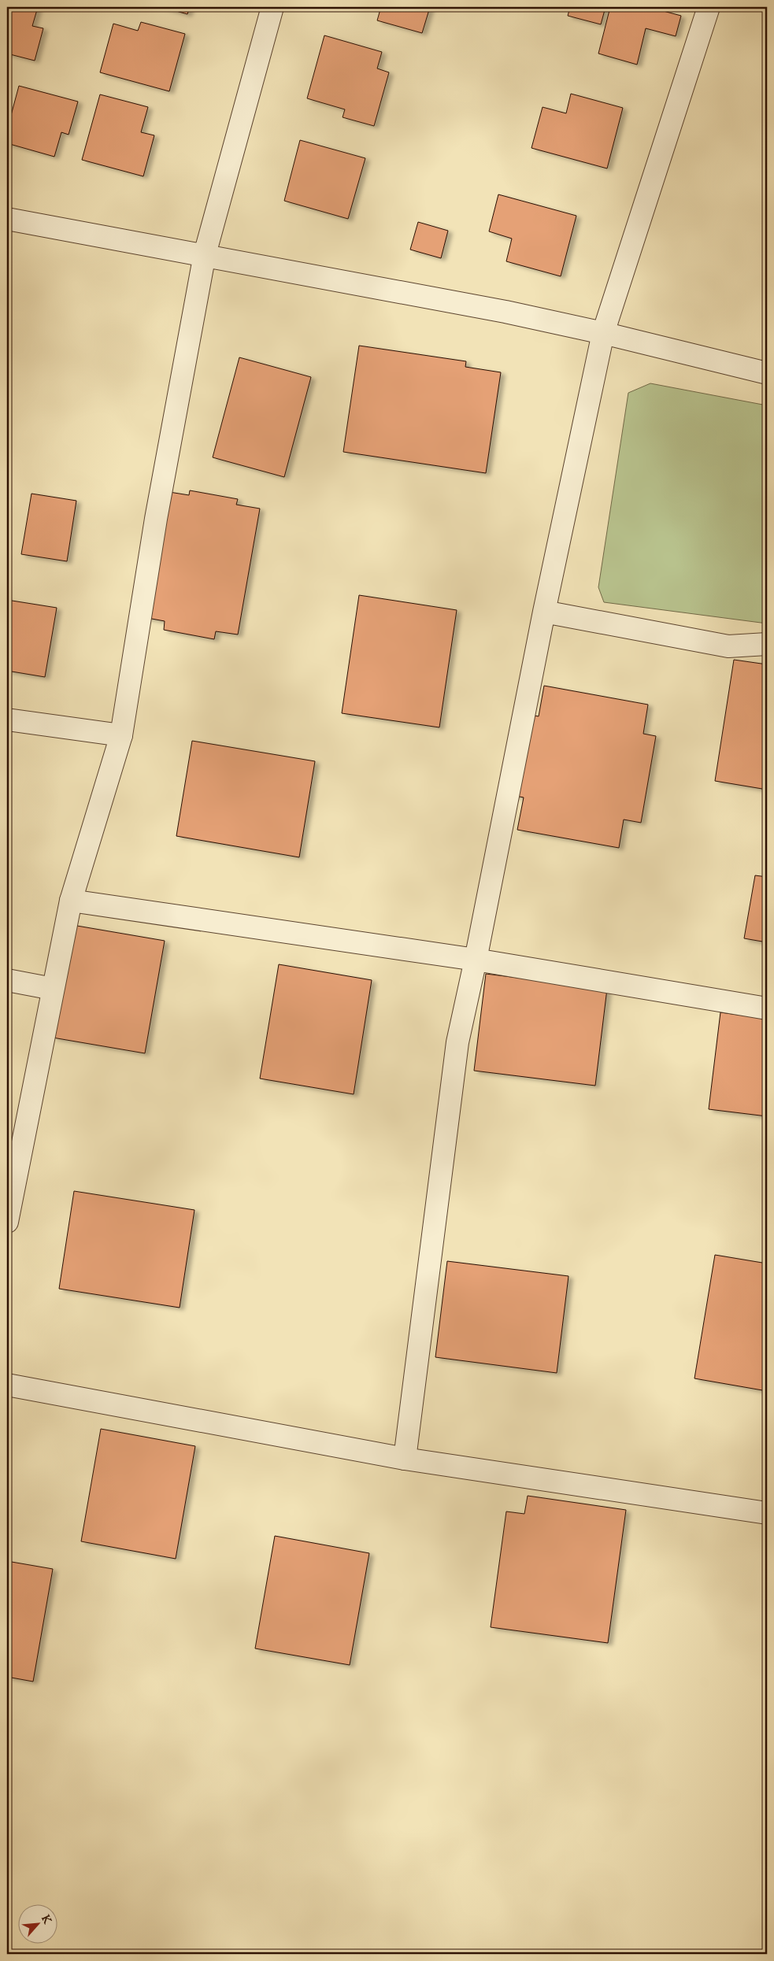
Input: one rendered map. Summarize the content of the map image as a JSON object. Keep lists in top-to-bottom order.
{
  "north": "top right"
}
